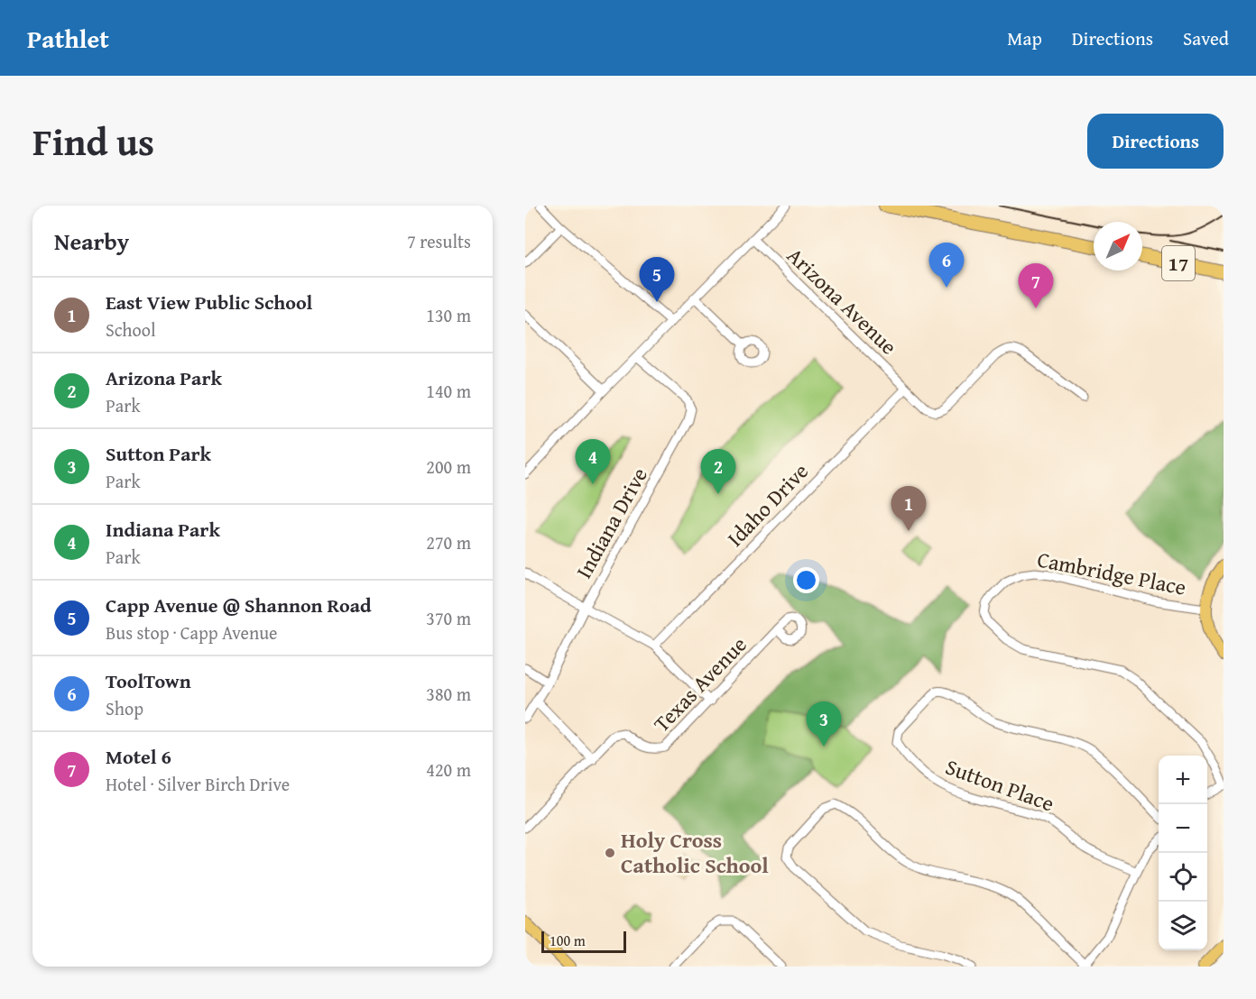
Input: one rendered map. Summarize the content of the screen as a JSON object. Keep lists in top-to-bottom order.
{
  "streets": {
    "highway": ["17"],
    "street": [
      "Arizona Avenue",
      "Idaho Drive",
      "Indiana Drive",
      "Cambridge Place",
      "Texas Avenue",
      "Sutton Place"
    ]
  },
  "crossings": [
    ["Arizona Avenue", "Idaho Drive"]
  ],
  "places": ["Holy Cross Catholic School"],
  "scale_bar": "100 m",
  "north": "top right",
  "page": {
    "header": "Pathlet",
    "nav": ["Map", "Directions", "Saved"],
    "title": "Find us",
    "buttons": "Directions",
    "heading": ["Nearby", "7 results"],
    "pins": [
      "6",
      "5",
      "7",
      "4",
      "2",
      "1",
      "3"
    ],
    "list": [
      {
        "mark": "1",
        "name": "East View Public School",
        "note": "School",
        "value": "130 m"
      },
      {
        "mark": "2",
        "name": "Arizona Park",
        "note": "Park",
        "value": "140 m"
      },
      {
        "mark": "3",
        "name": "Sutton Park",
        "note": "Park",
        "value": "200 m"
      },
      {
        "mark": "4",
        "name": "Indiana Park",
        "note": "Park",
        "value": "270 m"
      },
      {
        "mark": "5",
        "name": "Capp Avenue @ Shannon Road",
        "note": "Bus stop · Capp Avenue",
        "value": "370 m"
      },
      {
        "mark": "6",
        "name": "ToolTown",
        "note": "Shop",
        "value": "380 m"
      },
      {
        "mark": "7",
        "name": "Motel 6",
        "note": "Hotel · Silver Birch Drive",
        "value": "420 m"
      }
    ],
    "map_buttons": ["+", "−"],
    "scale": "100 m"
  }
}
